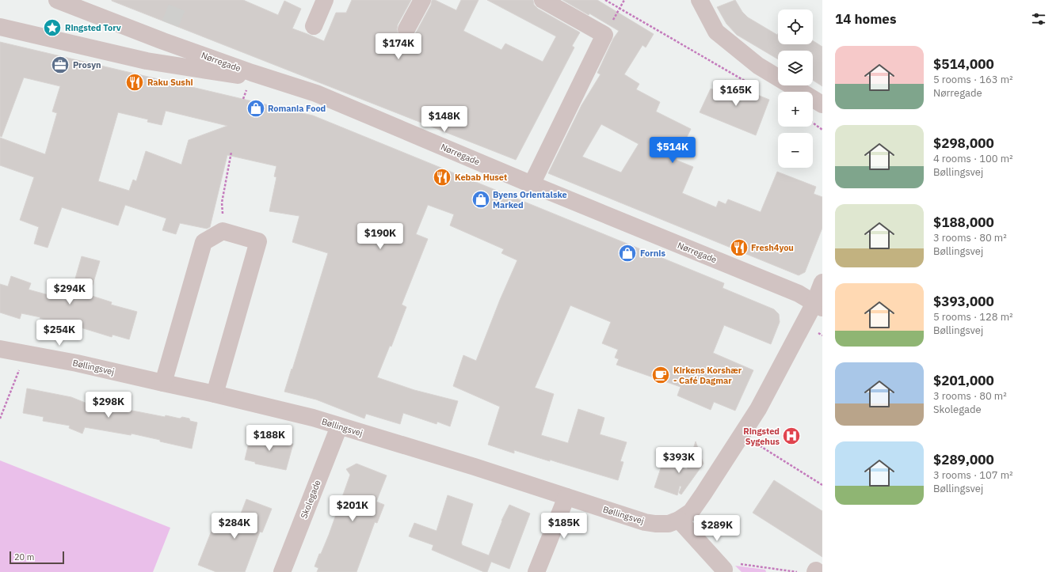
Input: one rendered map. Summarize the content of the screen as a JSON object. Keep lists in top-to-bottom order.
{
  "streets": {
    "street": ["Nørregade", "Bøllingsvej", "Skolegade"]
  },
  "crossings": [
    ["Nørregade", "Bøllingsvej"],
    ["Bøllingsvej", "Skolegade"]
  ],
  "places": {
    "place": ["Ringsted Torv"],
    "office": ["Prosyn"],
    "restaurant": ["Raku Sushi", "Kebab Huset", "Fresh4you"],
    "shop": ["Romania Food", "Byens Orientalske Marked", "Fornis"],
    "cafe": ["Kirkens Korshær - Café Dagmar"],
    "hospital": ["Ringsted Sygehus"]
  },
  "scale_bar": "20 m",
  "page": {
    "heading": "14 homes",
    "map_buttons": ["+", "−"],
    "price": [
      "$174K",
      "$165K",
      "$148K",
      "$514K",
      "$190K",
      "$294K",
      "$254K",
      "$298K",
      "$188K",
      "$393K",
      "$201K",
      "$284K",
      "$185K",
      "$289K"
    ],
    "list": [
      {
        "name": "$514,000",
        "note": "5 rooms · 163 m² · Nørregade"
      },
      {
        "name": "$298,000",
        "note": "4 rooms · 100 m² · Bøllingsvej"
      },
      {
        "name": "$188,000",
        "note": "3 rooms · 80 m² · Bøllingsvej"
      },
      {
        "name": "$393,000",
        "note": "5 rooms · 128 m² · Bøllingsvej"
      },
      {
        "name": "$201,000",
        "note": "3 rooms · 80 m² · Skolegade"
      },
      {
        "name": "$289,000",
        "note": "3 rooms · 107 m² · Bøllingsvej"
      }
    ],
    "scale": "20 m"
  }
}
